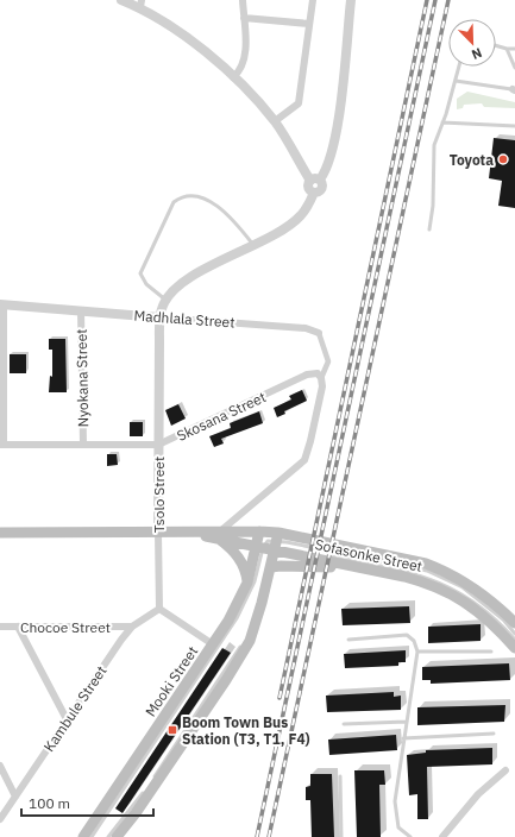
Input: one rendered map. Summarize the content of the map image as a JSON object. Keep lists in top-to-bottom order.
{
  "streets": {
    "main road": ["Sofasonke Street", "Mooki Street"],
    "street": [
      "Madhlala Street",
      "Nyokana Street",
      "Skosana Street",
      "Tsolo Street",
      "Chocoe Street",
      "Kambule Street"
    ]
  },
  "crossings": [
    ["Madhlala Street", "Nyokana Street"],
    ["Madhlala Street", "Skosana Street"],
    ["Madhlala Street", "Tsolo Street"],
    ["Nyokana Street", "Skosana Street"],
    ["Skosana Street", "Tsolo Street"],
    ["Tsolo Street", "Sofasonke Street"],
    ["Tsolo Street", "Kambule Street"],
    ["Sofasonke Street", "Mooki Street"],
    ["Chocoe Street", "Kambule Street"]
  ],
  "places": {
    "other": ["Toyota"],
    "transit": ["Boom Town Bus Station (T3, T1, F4)"]
  },
  "scale_bar": "100 m",
  "north": "bottom right"
}
